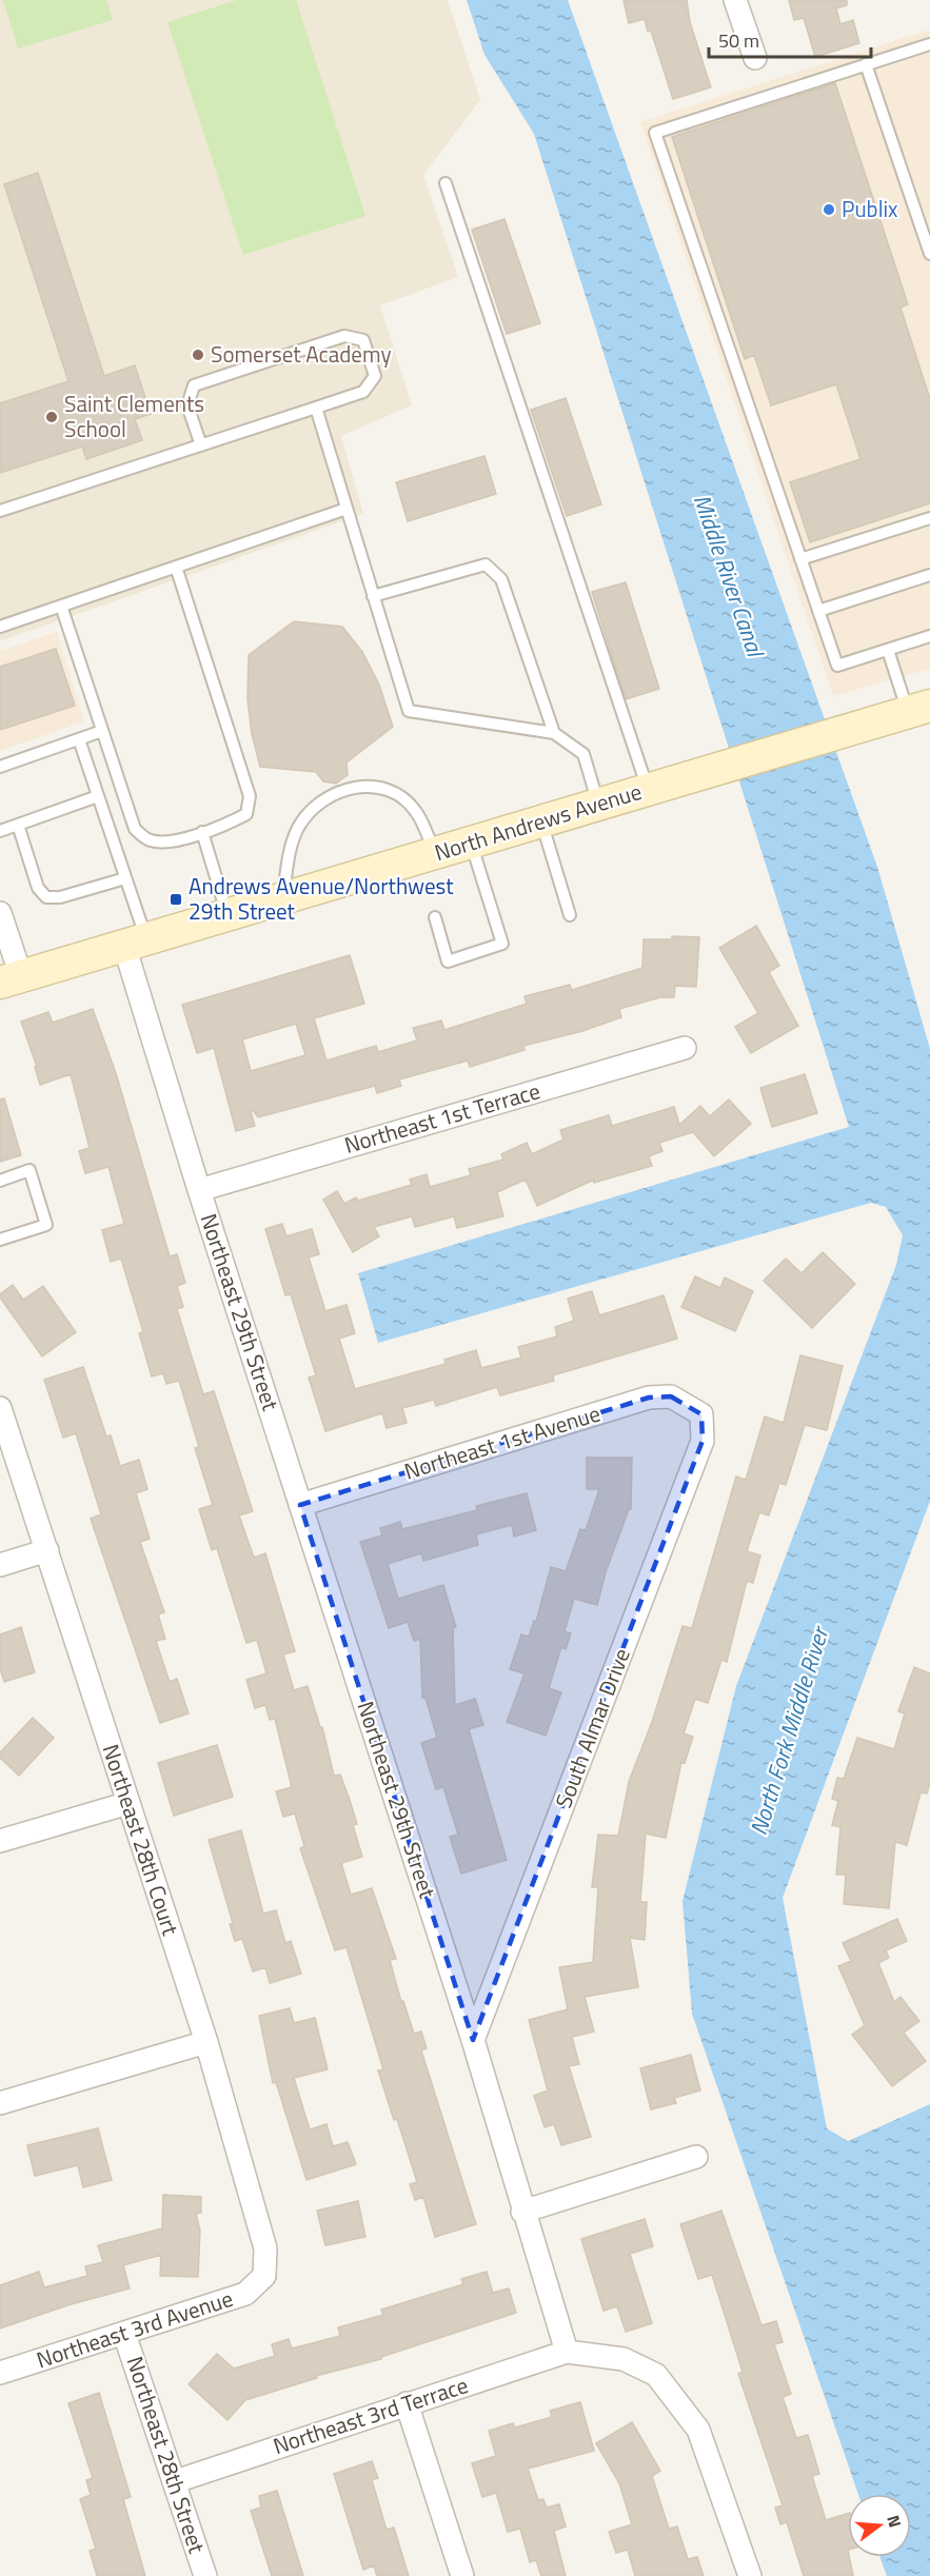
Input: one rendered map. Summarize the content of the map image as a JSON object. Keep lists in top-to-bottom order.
{
  "streets": {
    "main road": ["North Andrews Avenue"],
    "street": [
      "Northeast 1st Terrace",
      "Northeast 29th Street",
      "Northeast 1st Avenue",
      "South Almar Drive",
      "Northeast 28th Court",
      "Northeast 3rd Avenue",
      "Northeast 3rd Terrace",
      "Northeast 28th Street"
    ]
  },
  "crossings": [
    ["North Andrews Avenue", "Northeast 29th Street"],
    ["Northeast 1st Terrace", "Northeast 29th Street"],
    ["Northeast 29th Street", "Northeast 1st Avenue"],
    ["Northeast 29th Street", "South Almar Drive"],
    ["Northeast 29th Street", "Northeast 3rd Terrace"],
    ["Northeast 1st Avenue", "South Almar Drive"],
    ["Northeast 28th Court", "Northeast 3rd Avenue"],
    ["Northeast 3rd Avenue", "Northeast 28th Street"],
    ["Northeast 3rd Terrace", "Northeast 28th Street"]
  ],
  "water": ["Middle River Canal", "North Fork Middle River"],
  "places": {
    "other": ["Publix", "Somerset Academy", "Saint Clements School"],
    "transit": ["Andrews Avenue/Northwest 29th Street"]
  },
  "scale_bar": "50 m",
  "north": "right"
}
